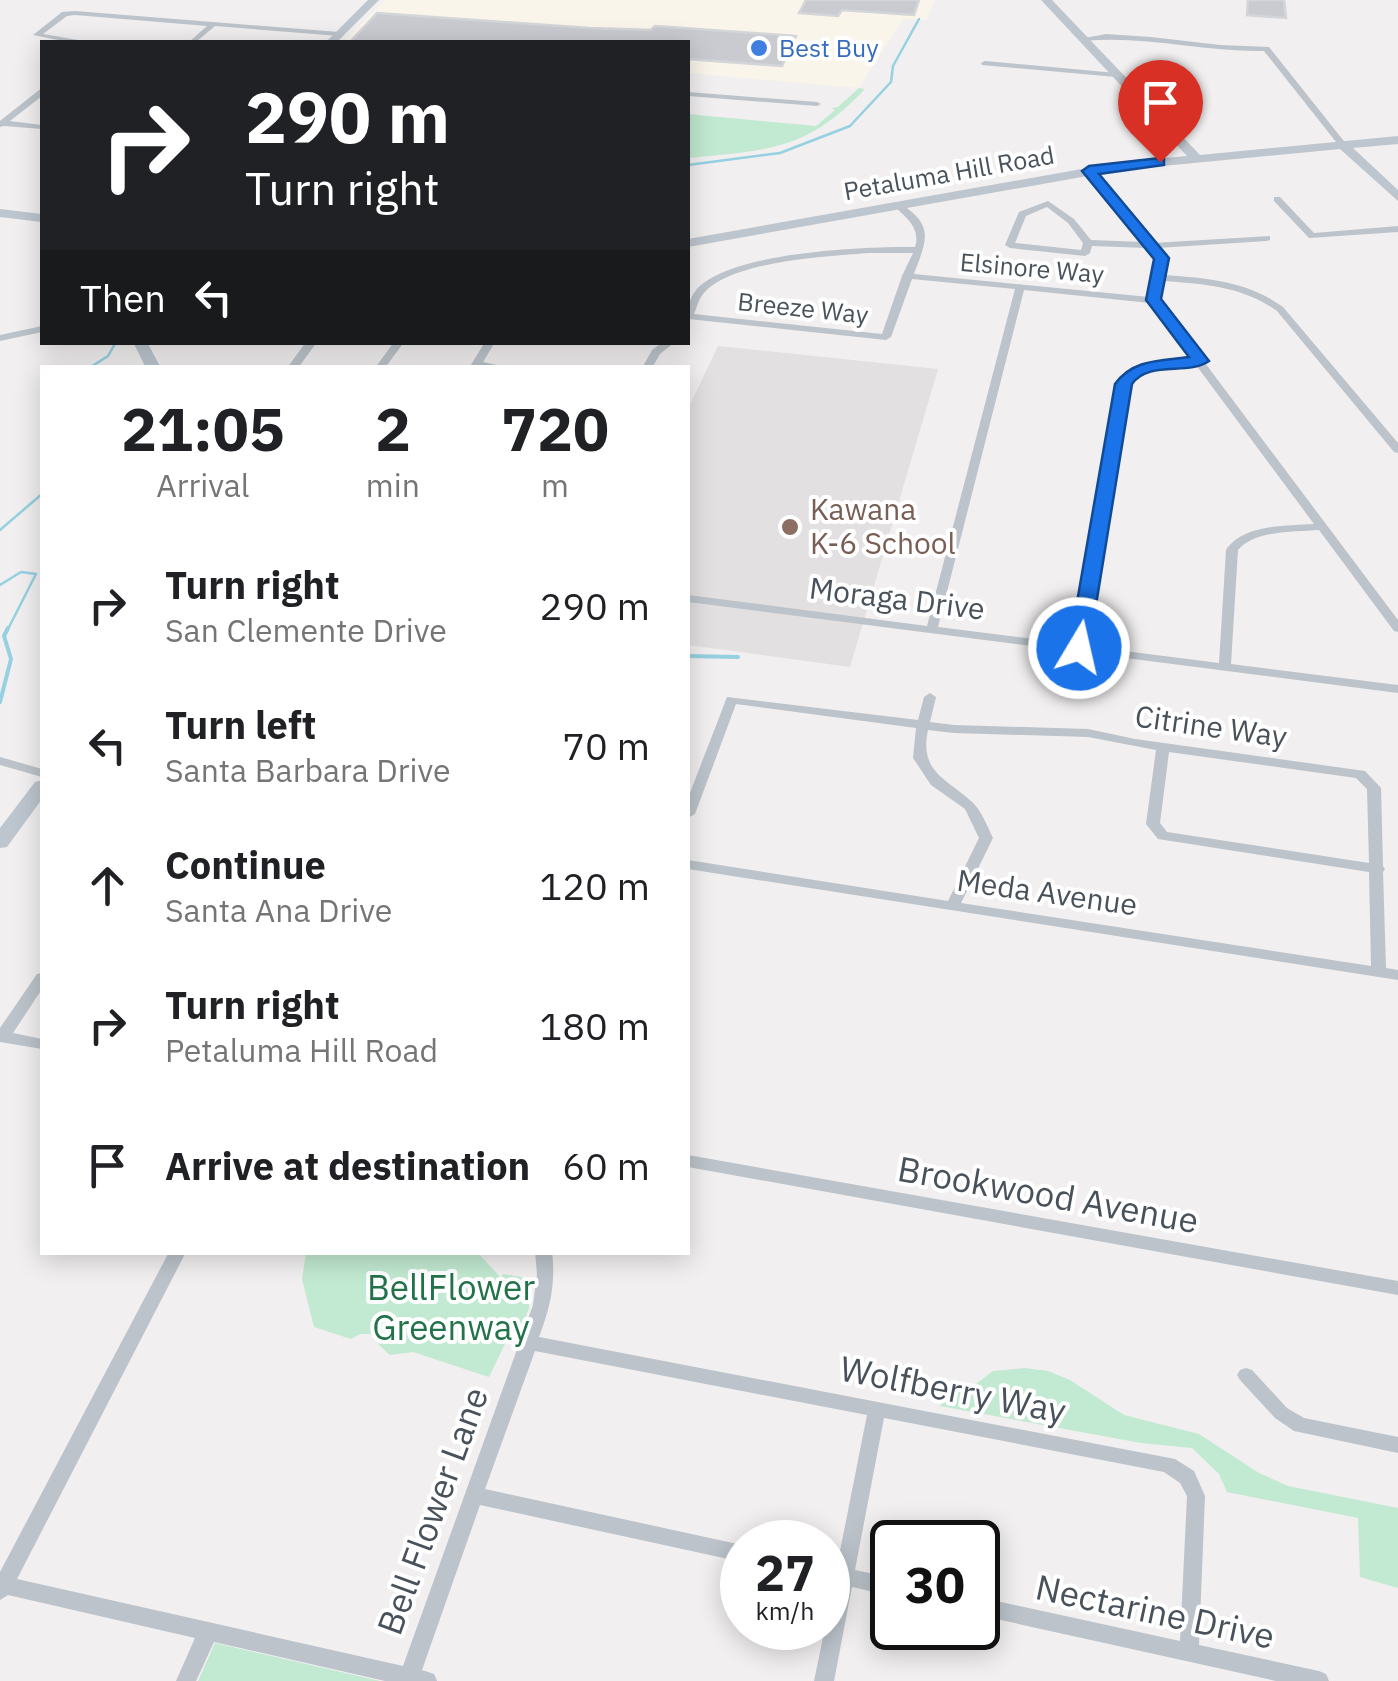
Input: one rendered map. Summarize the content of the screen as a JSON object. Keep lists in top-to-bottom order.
{
  "streets": {
    "main road": ["Petaluma Hill Road"],
    "street": [
      "Elsinore Way",
      "Breeze Way",
      "Moraga Drive",
      "Citrine Way",
      "Meda Avenue",
      "Brookwood Avenue",
      "Wolfberry Way",
      "Bell Flower Lane",
      "Nectarine Drive"
    ]
  },
  "crossings": [
    ["Elsinore Way", "Breeze Way"],
    ["Citrine Way", "Meda Avenue"],
    ["Wolfberry Way", "Bell Flower Lane"],
    ["Wolfberry Way", "Nectarine Drive"]
  ],
  "parks": ["BellFlower Greenway"],
  "places": ["Best Buy", "Kawana K-6 School"],
  "page": {
    "turn": ["290 m", "Turn right"],
    "then": "Then",
    "eta": [
      "21:05",
      "Arrival",
      "2",
      "min",
      "720",
      "m"
    ],
    "list": [
      {
        "name": "Turn right",
        "note": "San Clemente Drive",
        "value": "290 m"
      },
      {
        "name": "Turn left",
        "note": "Santa Barbara Drive",
        "value": "70 m"
      },
      {
        "name": "Continue",
        "note": "Santa Ana Drive",
        "value": "120 m"
      },
      {
        "name": "Turn right",
        "note": "Petaluma Hill Road",
        "value": "180 m"
      },
      {
        "name": "Arrive at destination",
        "value": "60 m"
      }
    ],
    "speed": "27 km/h",
    "limit": "30"
  }
}
